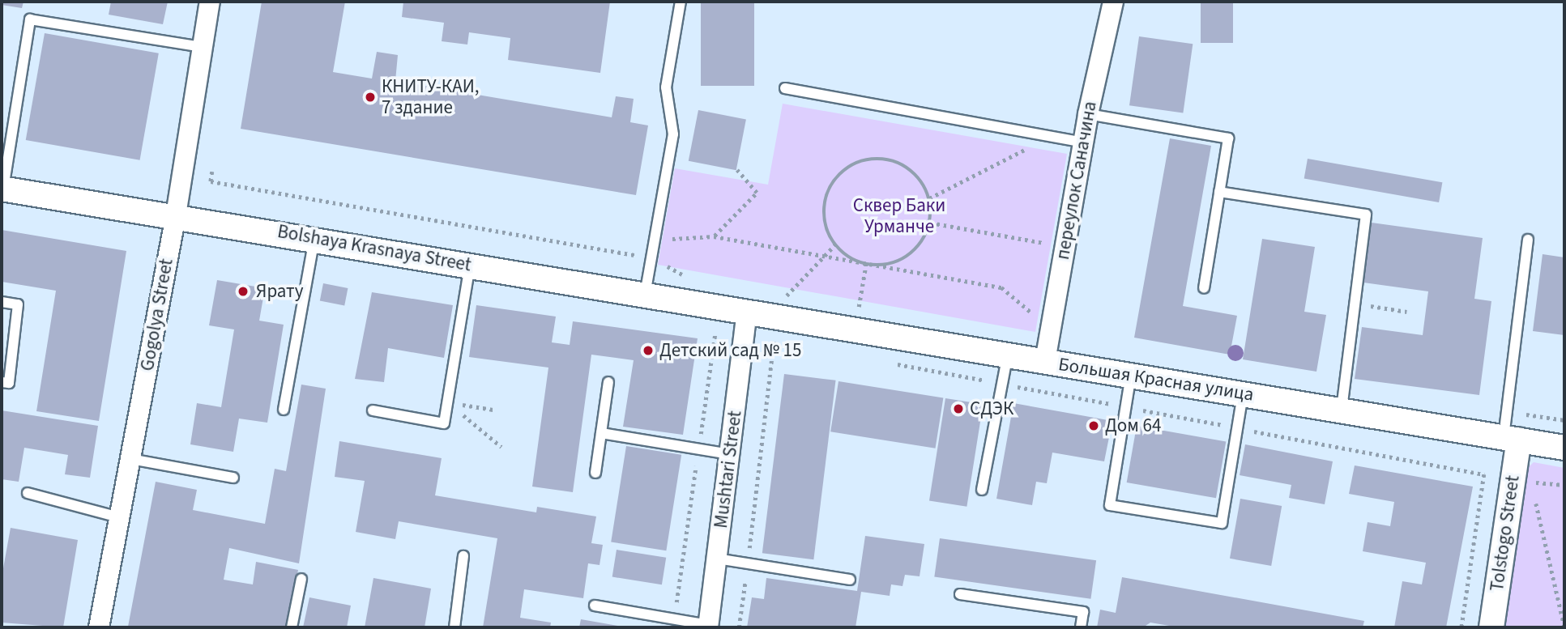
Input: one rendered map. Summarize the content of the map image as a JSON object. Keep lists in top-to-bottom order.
{
  "streets": {
    "street": [
      "переулок Саначина",
      "Bolshaya Krasnaya Street",
      "Gogolya Street",
      "Большая Красная улица",
      "Mushtari Street",
      "Tolstogo Street"
    ]
  },
  "crossings": [
    ["переулок Саначина", "Большая Красная улица"],
    ["Bolshaya Krasnaya Street", "Gogolya Street"],
    ["Bolshaya Krasnaya Street", "Большая Красная улица"],
    ["Bolshaya Krasnaya Street", "Mushtari Street"],
    ["Большая Красная улица", "Mushtari Street"],
    ["Большая Красная улица", "Tolstogo Street"]
  ],
  "parks": ["Сквер Баки Урманче"],
  "places": [
    "КНИТУ-КАИ, 7 здание",
    "Ярату",
    "Детский сад № 15",
    "СДЭК",
    "Дом 64"
  ]
}
